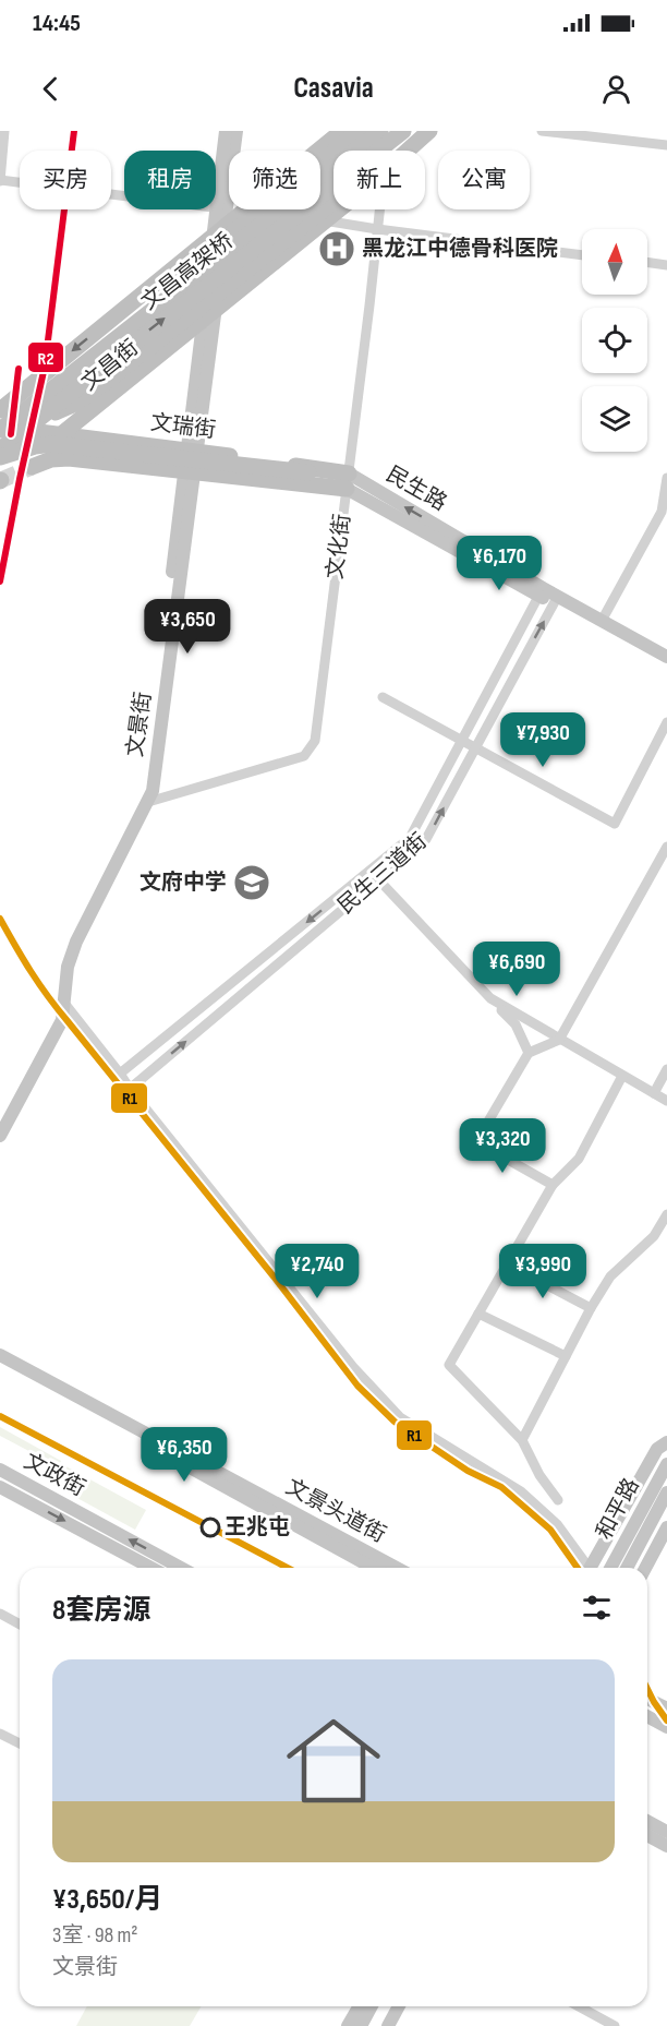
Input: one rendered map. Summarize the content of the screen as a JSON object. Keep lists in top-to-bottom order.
{
  "streets": {
    "highway": ["文昌高架桥", "文昌街", "文瑞街"],
    "main road": [
      "民生路",
      "文景街",
      "文政街",
      "和平路",
      "文景头道街"
    ],
    "street": ["文化街", "民生三道街"]
  },
  "crossings": [
    ["文昌高架桥", "文瑞街"],
    ["文昌街", "文瑞街"],
    ["文昌街", "文景街"],
    ["文瑞街", "民生路"],
    ["文瑞街", "文化街"],
    ["文瑞街", "文景街"],
    ["民生路", "文化街"],
    ["民生路", "民生三道街"],
    ["文化街", "文景街"]
  ],
  "places": {
    "hospital": ["黑龙江中德骨科医院"],
    "school or university": ["文府中学"],
    "other": ["王兆屯"]
  },
  "lines": ["transit line R2", "transit line R1"],
  "north": "top",
  "page": {
    "status": "14:45",
    "header": "Casavia",
    "chip": [
      "买房",
      "租房",
      "筛选",
      "新上",
      "公寓"
    ],
    "price": [
      "¥6,170",
      "¥3,650",
      "¥7,930",
      "¥6,690",
      "¥3,320",
      "¥2,740",
      "¥3,990",
      "¥6,350"
    ],
    "heading": "8套房源",
    "list": [
      {
        "name": "¥3,650/月",
        "note": "3室 · 98 m² · 文景街"
      }
    ]
  }
}
